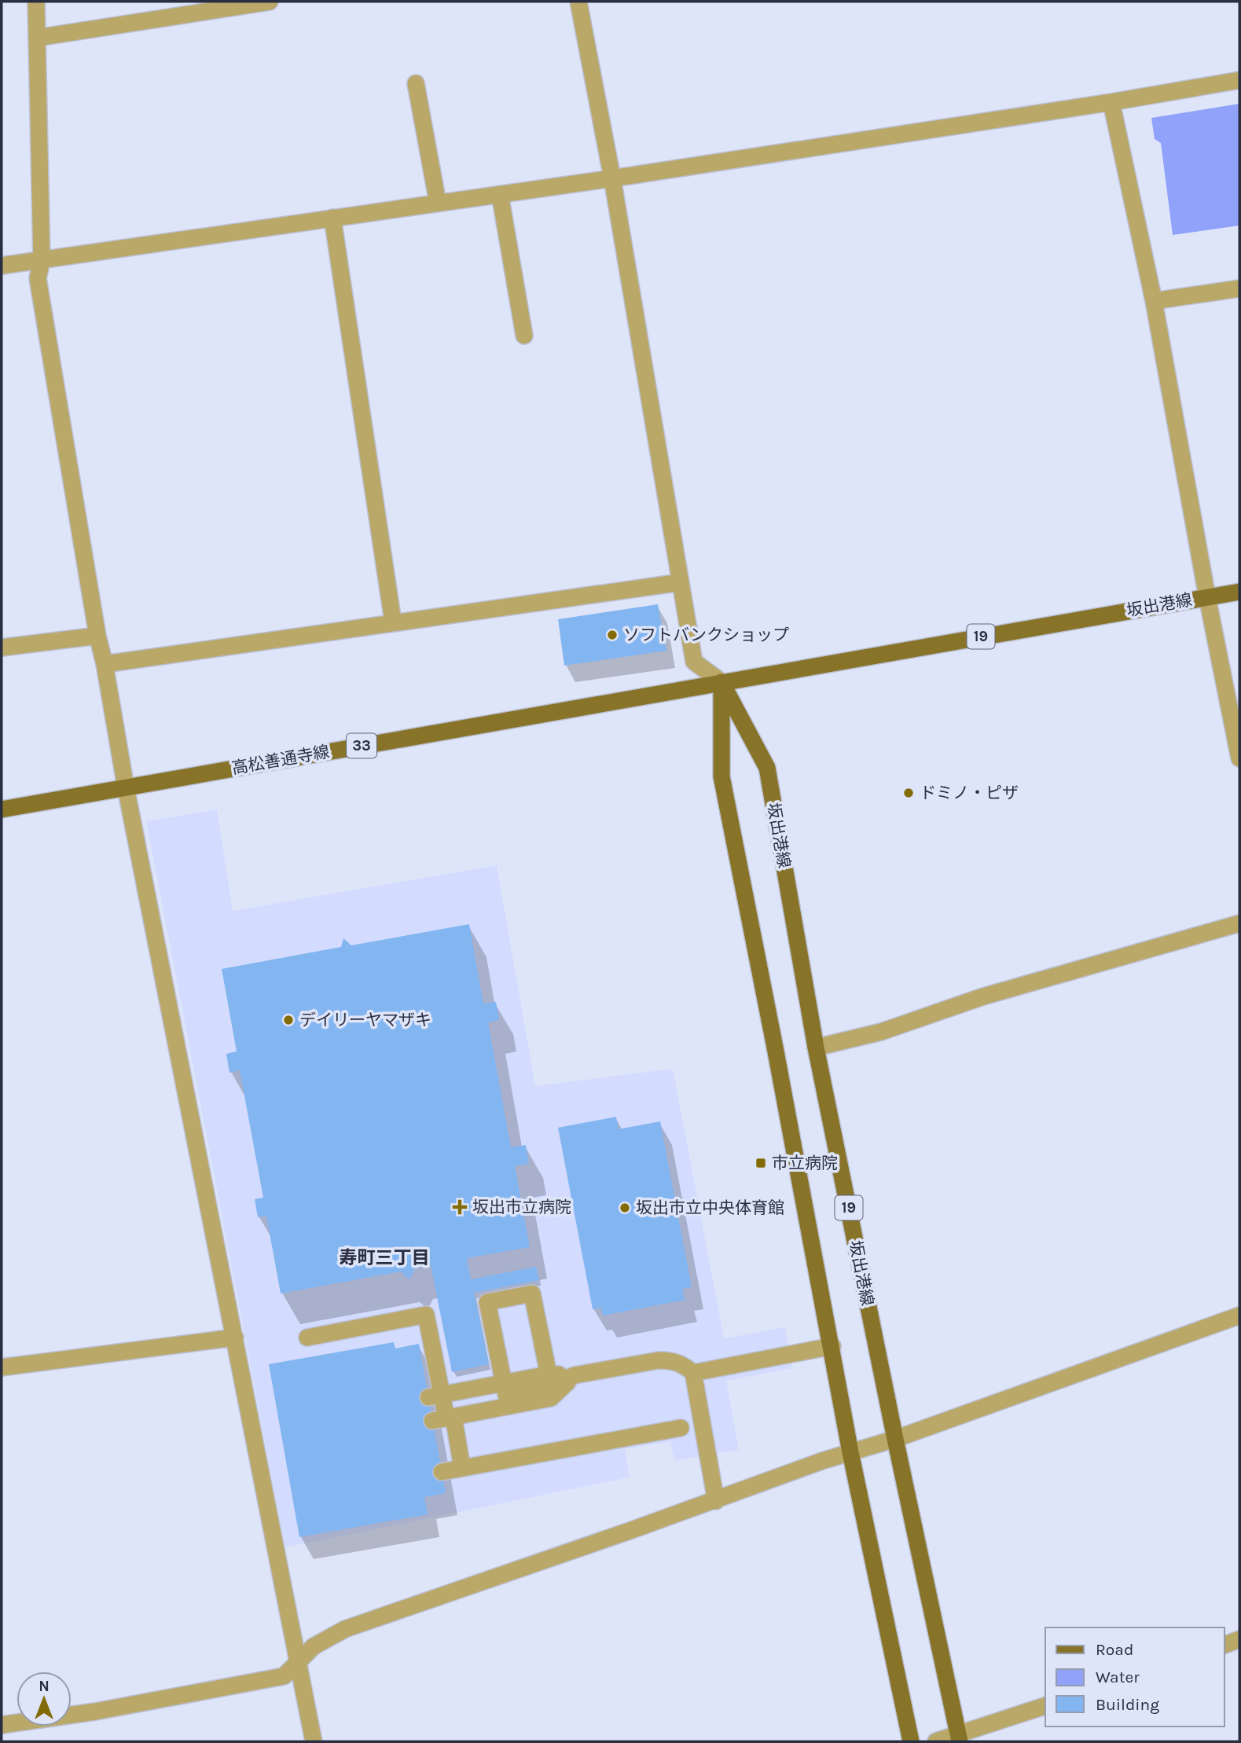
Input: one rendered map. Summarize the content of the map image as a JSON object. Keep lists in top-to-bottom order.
{
  "streets": {
    "main road": [
      "坂出港線",
      "19",
      "33",
      "高松善通寺線"
    ]
  },
  "crossings": [
    ["坂出港線", "高松善通寺線"]
  ],
  "districts": ["寿町三丁目"],
  "places": {
    "other": [
      "ソフトバンクショップ",
      "ドミノ・ピザ",
      "デイリーヤマザキ",
      "坂出市立中央体育館"
    ],
    "transit": ["市立病院"],
    "health": ["坂出市立病院"]
  },
  "legend": ["Road", "Water", "Building"],
  "north": "top"
}
